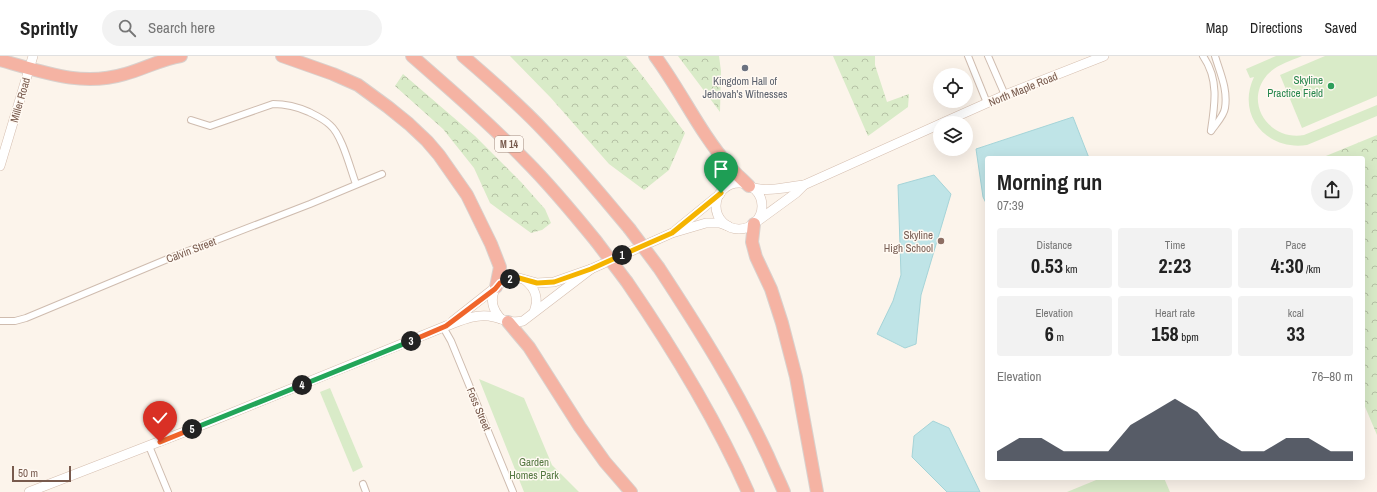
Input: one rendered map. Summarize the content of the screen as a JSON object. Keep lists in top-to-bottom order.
{
  "streets": {
    "highway": ["M 14"],
    "main road": ["North Maple Road", "Miller Road"],
    "street": ["Calvin Street", "Foss Street"]
  },
  "parks": ["Garden Homes Park"],
  "places": ["Kingdom Hall of Jehovah's Witnesses", "Skyline Practice Field", "Skyline High School"],
  "scale_bar": "50 m",
  "page": {
    "header": "Sprintly",
    "search": "Search here",
    "nav": ["Map", "Directions", "Saved"],
    "heading": ["Morning run", "07:39"],
    "stats": [
      ["Distance", "0.53 km"],
      ["Time", "2:23"],
      ["Pace", "4:30 /km"],
      ["Elevation", "6 m"],
      ["Heart rate", "158 bpm"],
      ["kcal", "33"]
    ],
    "pins": [
      "1",
      "2",
      "3",
      "4",
      "5"
    ],
    "chart": ["Elevation", "76–80 m"],
    "scale": "50 m"
  }
}
